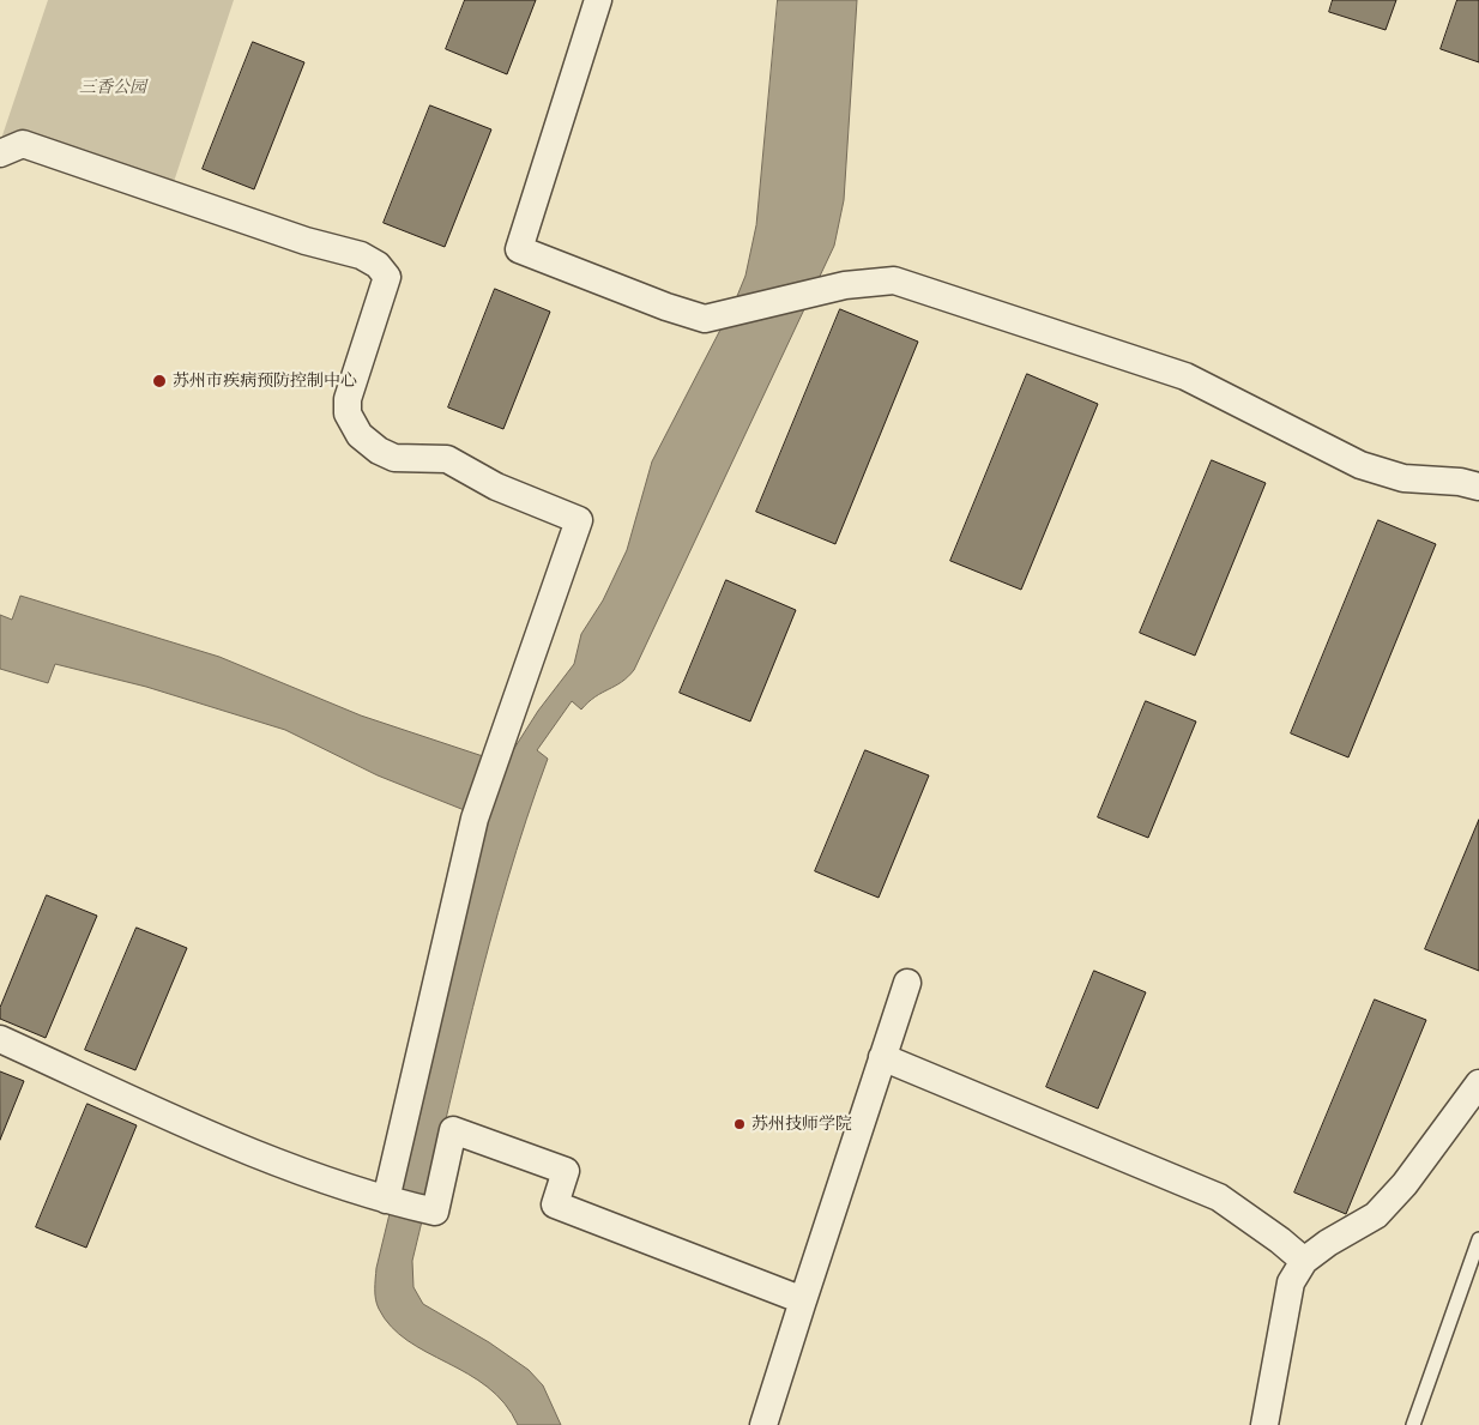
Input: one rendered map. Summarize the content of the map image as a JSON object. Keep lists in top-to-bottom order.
{
  "parks": ["三香公园"],
  "places": ["苏州市疾病预防控制中心", "苏州技师学院"]
}
